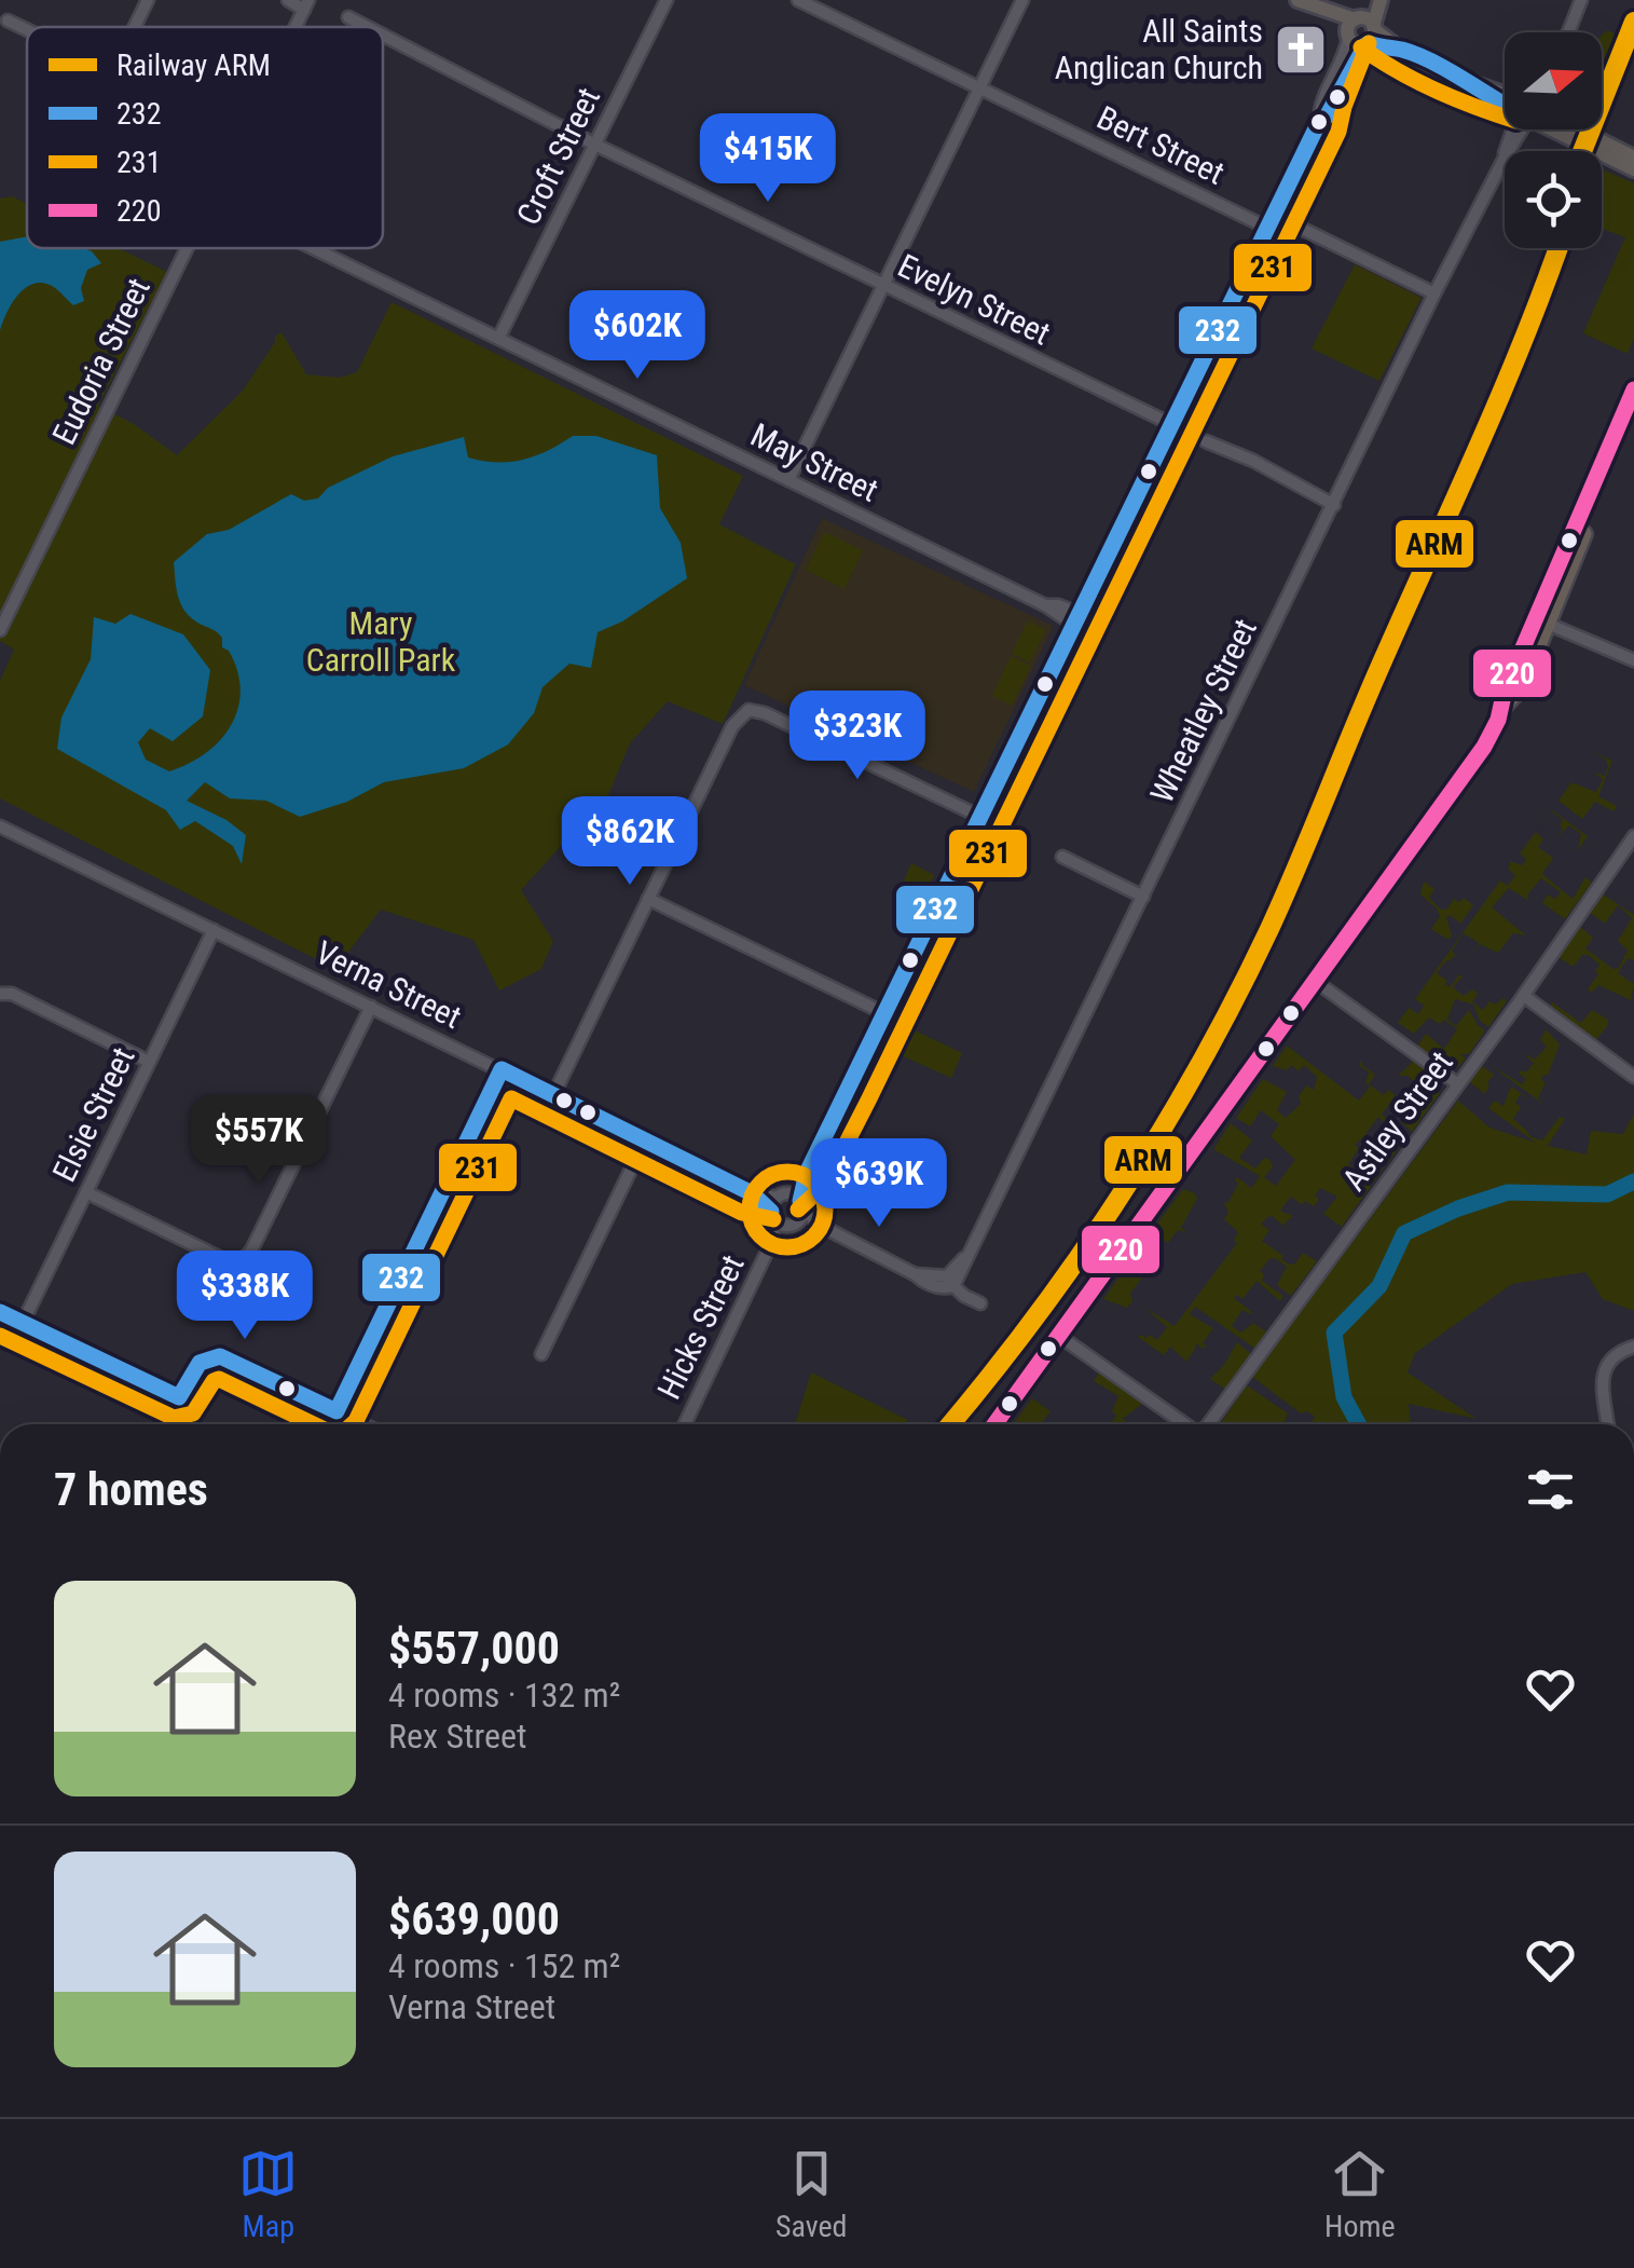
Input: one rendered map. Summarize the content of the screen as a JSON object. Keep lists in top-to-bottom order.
{
  "streets": {
    "street": [
      "Bert Street",
      "Croft Street",
      "Evelyn Street",
      "Eudoria Street",
      "May Street",
      "Wheatley Street",
      "Verna Street",
      "Elsie Street",
      "Astley Street",
      "Hicks Street"
    ]
  },
  "crossings": [
    ["Croft Street", "Evelyn Street"],
    ["Croft Street", "May Street"],
    ["Verna Street", "Elsie Street"],
    ["Verna Street", "Hicks Street"]
  ],
  "parks": ["Mary Carroll Park"],
  "places": {
    "church": ["All Saints Anglican Church"]
  },
  "lines": [
    "rail line ARM",
    "transit line 232",
    "transit line 231",
    "transit line 220"
  ],
  "legend": [
    "Railway ARM",
    "232",
    "231",
    "220"
  ],
  "north": "right",
  "page": {
    "price": [
      "$415K",
      "$602K",
      "$323K",
      "$862K",
      "$557K",
      "$639K",
      "$338K"
    ],
    "heading": "7 homes",
    "list": [
      {
        "name": "$557,000",
        "note": "4 rooms · 132 m² · Rex Street"
      },
      {
        "name": "$639,000",
        "note": "4 rooms · 152 m² · Verna Street"
      }
    ],
    "tabs": ["Map", "Saved", "Home"]
  }
}
